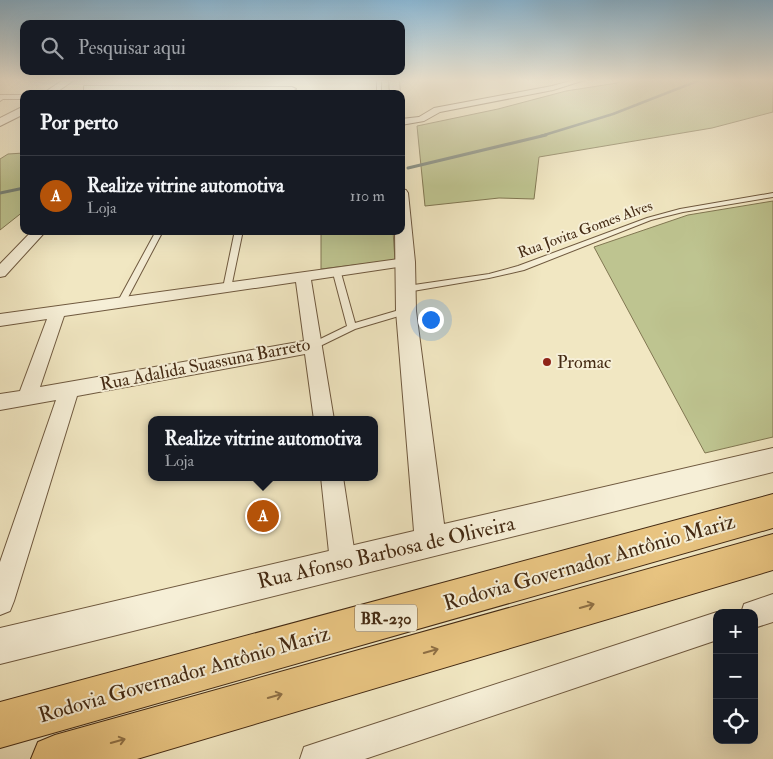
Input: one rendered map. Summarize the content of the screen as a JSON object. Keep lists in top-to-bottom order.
{
  "streets": {
    "highway": ["Rodovia Governador Antônio Mariz", "BR-230"],
    "street": ["Rua Adalida Suassuna Barreto", "Rua Afonso Barbosa de Oliveira"],
    "lane": ["Rua Jovita Gomes Alves"]
  },
  "crossings": [
    ["Rua Jovita Gomes Alves", "Rua Adalida Suassuna Barreto"]
  ],
  "places": ["Promac"],
  "page": {
    "search": "Pesquisar aqui",
    "heading": "Por perto",
    "list": [
      {
        "mark": "A",
        "name": "Realize vitrine automotiva",
        "note": "Loja",
        "value": "110 m"
      }
    ],
    "popup": ["Realize vitrine automotiva", "Loja"],
    "pins": "A",
    "map_buttons": ["+", "−"]
  }
}
